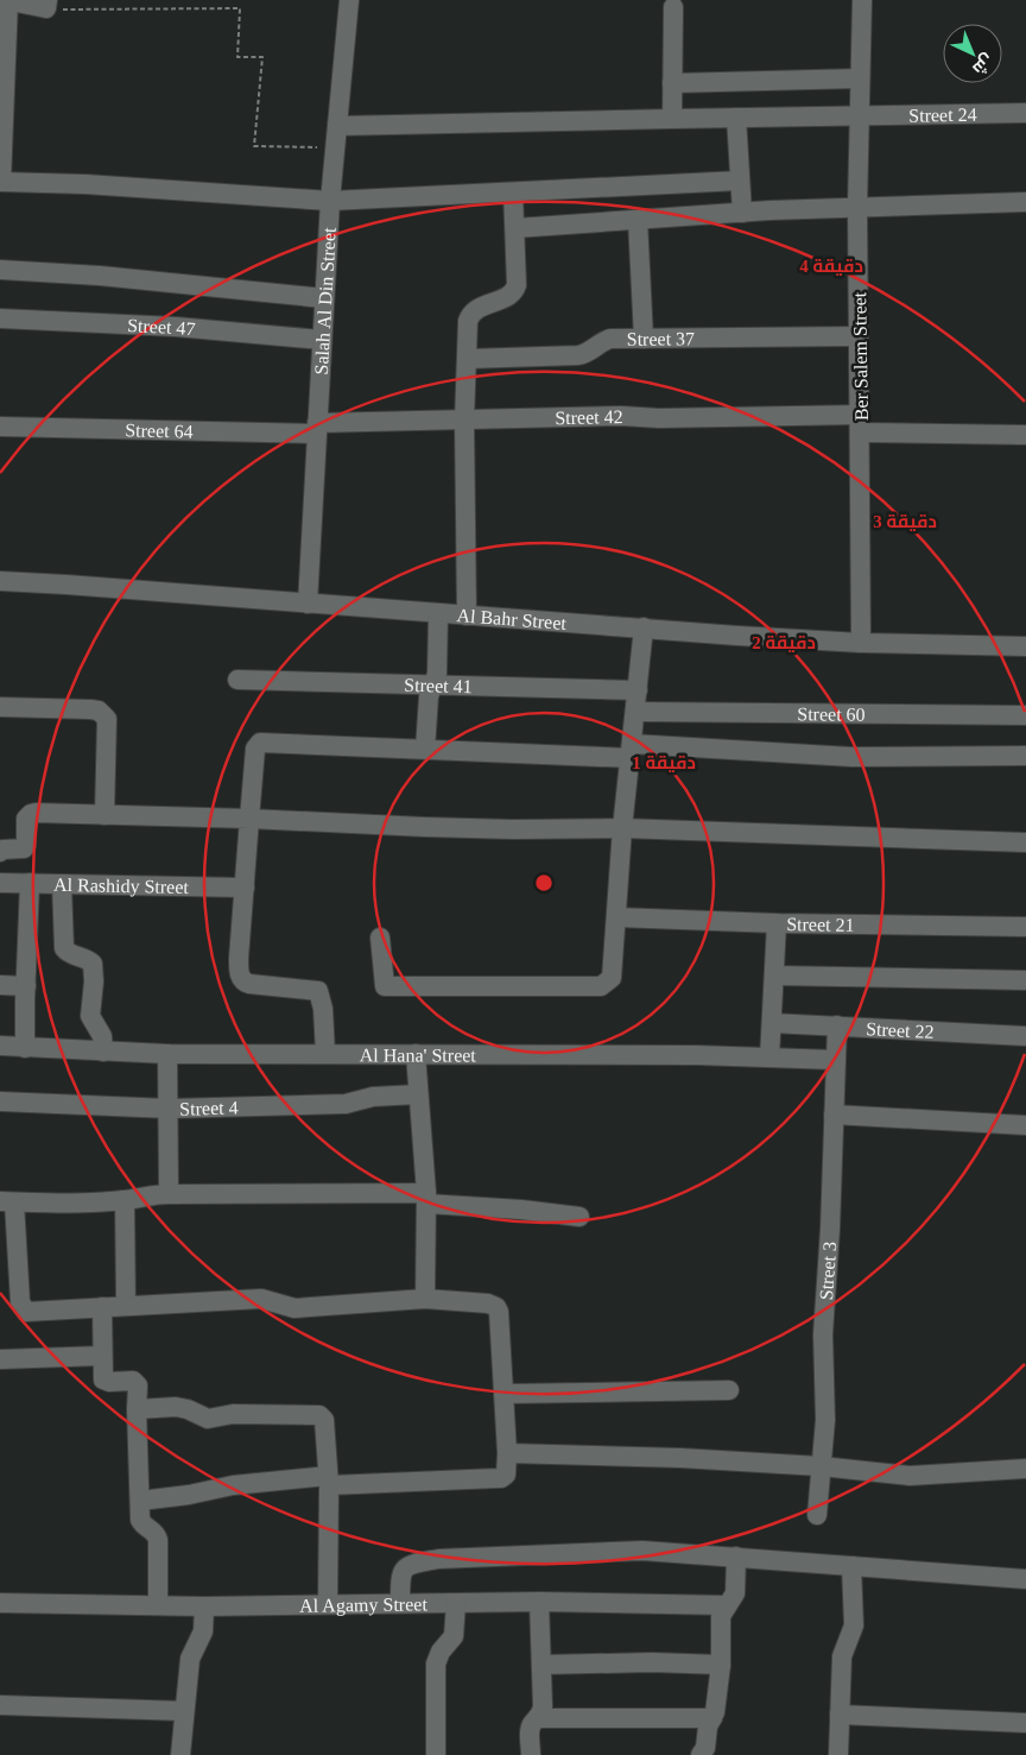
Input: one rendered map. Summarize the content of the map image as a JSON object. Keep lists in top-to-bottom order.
{
  "streets": {
    "street": [
      "Street 24",
      "Salah Al Din Street",
      "Street 47",
      "Street 37",
      "Ber Salem Street",
      "Street 42",
      "Street 64",
      "Al Bahr Street",
      "Street 41",
      "Street 60",
      "Al Rashidy Street",
      "Street 21",
      "Street 22",
      "Al Hana' Street",
      "Street 4",
      "Street 3",
      "Al Agamy Street"
    ]
  },
  "crossings": [
    ["Street 24", "Salah Al Din Street"],
    ["Street 24", "Ber Salem Street"],
    ["Salah Al Din Street", "Street 47"],
    ["Salah Al Din Street", "Street 42"],
    ["Salah Al Din Street", "Street 64"],
    ["Salah Al Din Street", "Al Bahr Street"],
    ["Street 37", "Ber Salem Street"],
    ["Ber Salem Street", "Street 42"],
    ["Ber Salem Street", "Al Bahr Street"],
    ["Street 42", "Street 64"],
    ["Street 22", "Street 3"],
    ["Al Hana' Street", "Street 3"]
  ],
  "north": "bottom right",
  "rings": [
    "4 دقيقة",
    "3 دقيقة",
    "2 دقيقة",
    "1 دقيقة"
  ]
}
